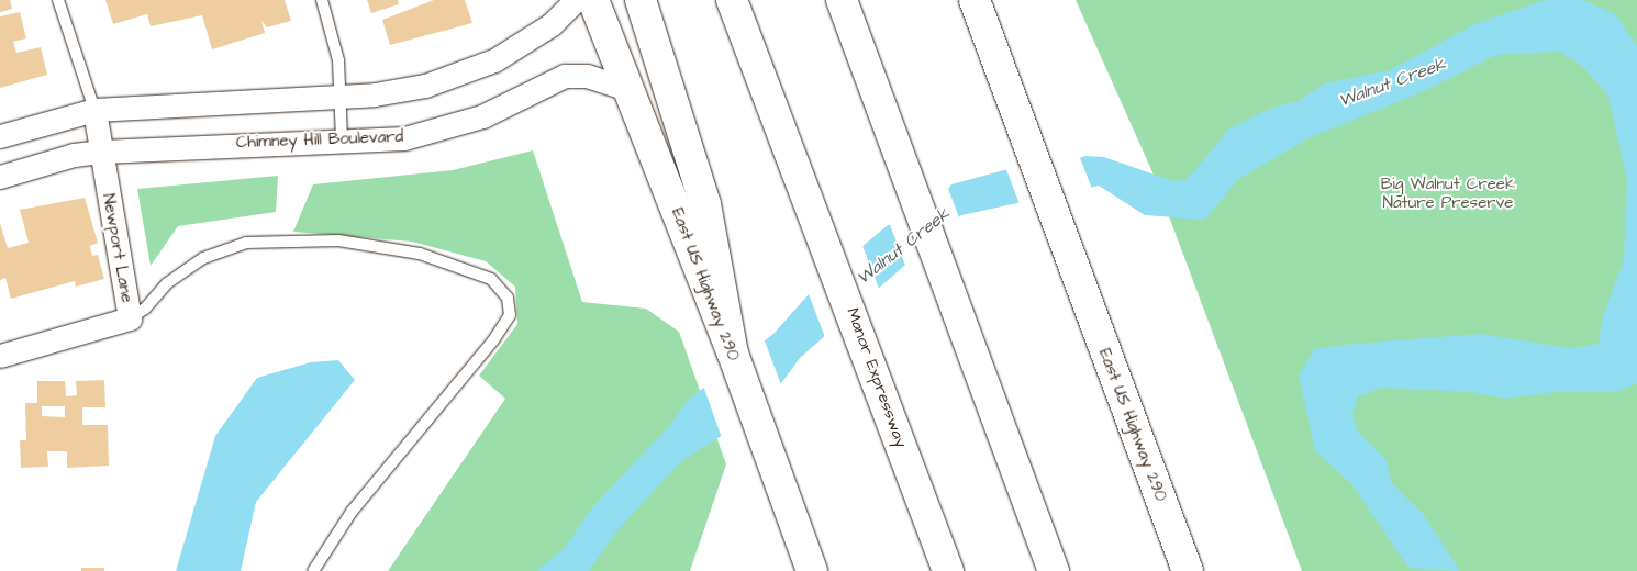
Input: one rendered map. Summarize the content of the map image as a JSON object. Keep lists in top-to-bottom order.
{
  "streets": {
    "main road": ["East US Highway 290", "Manor Expressway"],
    "street": ["Chimney Hill Boulevard", "Newport Lane"]
  },
  "crossings": [
    ["Chimney Hill Boulevard", "Newport Lane"],
    ["Chimney Hill Boulevard", "East US Highway 290"]
  ],
  "water": ["Walnut Creek"],
  "parks": ["Big Walnut Creek Nature Preserve"]
}
